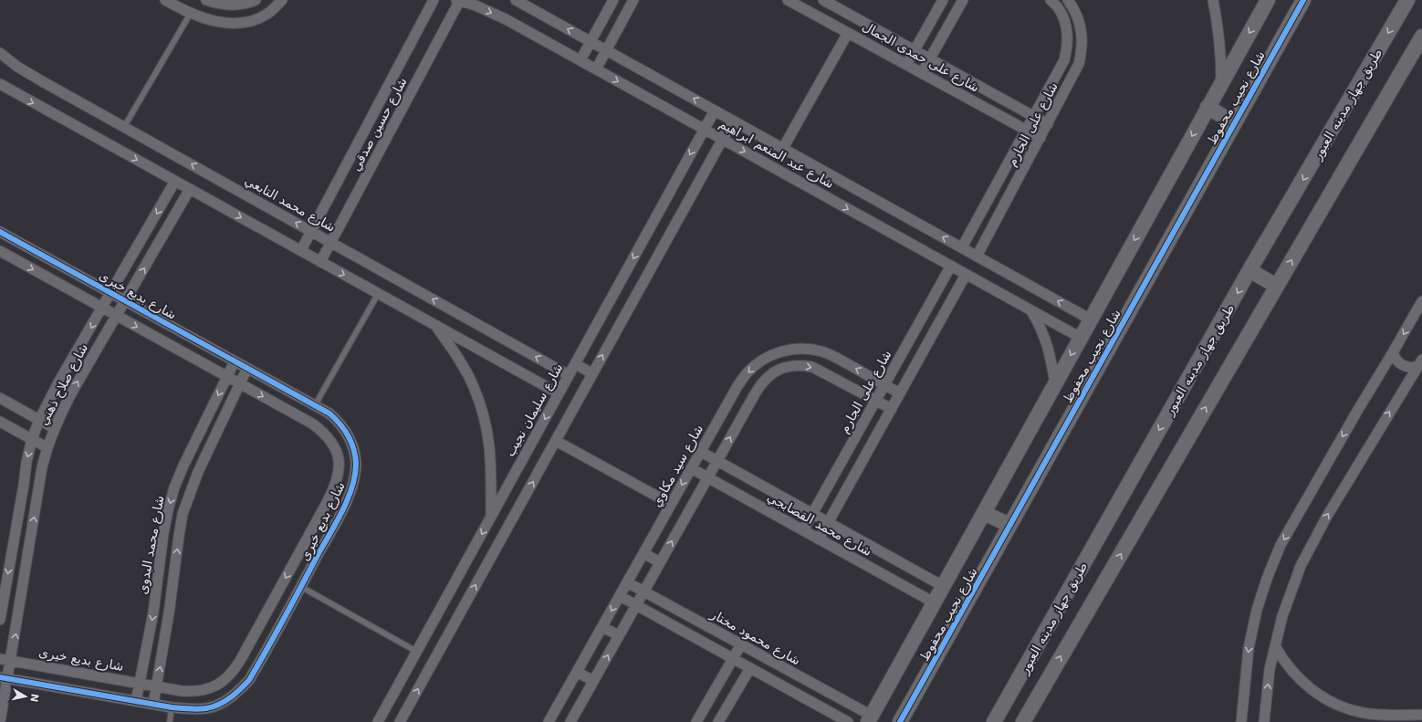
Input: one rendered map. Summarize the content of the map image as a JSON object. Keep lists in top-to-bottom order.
{
  "streets": {
    "street": [
      "شارع على حمدى الجمال",
      "شارع نجيب محفوظ",
      "طريق جهاز مدينه العبور",
      "شارع حسين صدقي",
      "شارع على الجارم",
      "شارع عبد المنعم ابراهيم",
      "شارع محمد التابعي",
      "شارع بديع خيرى",
      "شارع صلاح ذهني",
      "شارع سليمان نجيب",
      "شارع سيد مكاوي",
      "شارع محمد القصابجي",
      "شارع محمد البدوى",
      "شارع محمود مختار"
    ]
  },
  "crossings": [
    ["شارع على حمدى الجمال", "شارع على الجارم"],
    ["شارع نجيب محفوظ", "شارع عبد المنعم ابراهيم"],
    ["شارع نجيب محفوظ", "شارع محمد القصابجي"],
    ["شارع نجيب محفوظ", "شارع محمود مختار"],
    ["شارع حسين صدقي", "شارع عبد المنعم ابراهيم"],
    ["شارع حسين صدقي", "شارع محمد التابعي"],
    ["شارع على الجارم", "شارع عبد المنعم ابراهيم"],
    ["شارع على الجارم", "شارع سيد مكاوي"],
    ["شارع على الجارم", "شارع محمد القصابجي"],
    ["شارع عبد المنعم ابراهيم", "شارع سليمان نجيب"],
    ["شارع محمد التابعي", "شارع سليمان نجيب"],
    ["شارع بديع خيرى", "شارع صلاح ذهني"],
    ["شارع بديع خيرى", "شارع محمد البدوى"],
    ["شارع سيد مكاوي", "شارع محمد القصابجي"],
    ["شارع سيد مكاوي", "شارع محمود مختار"]
  ],
  "one_way": ["شارع سيد مكاوي"],
  "north": "right"
}
